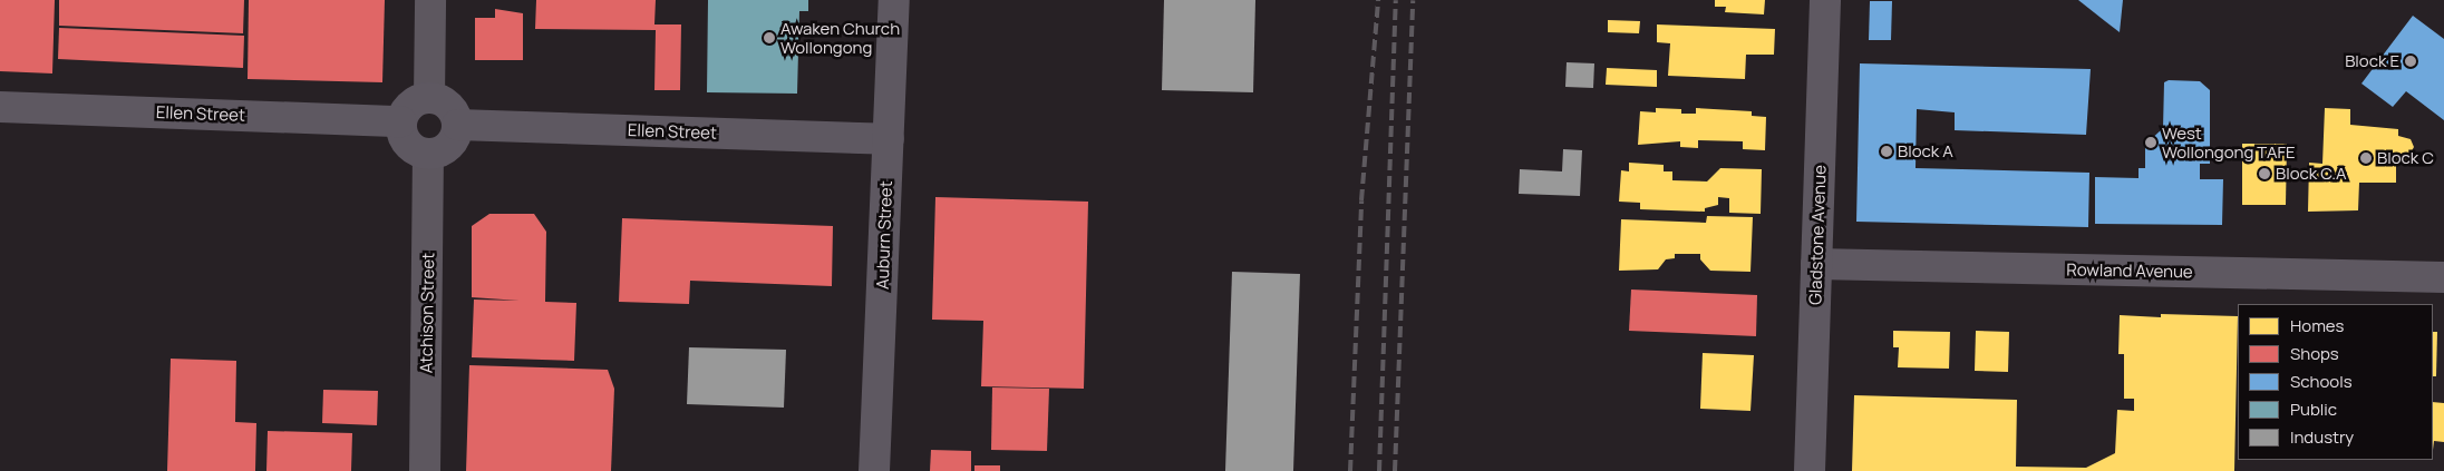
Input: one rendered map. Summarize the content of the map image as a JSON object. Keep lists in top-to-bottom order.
{
  "streets": {
    "street": [
      "Ellen Street",
      "Auburn Street",
      "Gladstone Avenue",
      "Rowland Avenue",
      "Atchison Street"
    ]
  },
  "crossings": [
    ["Ellen Street", "Auburn Street"],
    ["Ellen Street", "Atchison Street"],
    ["Gladstone Avenue", "Rowland Avenue"]
  ],
  "places": [
    "Awaken Church Wollongong",
    "Block E",
    "West Wollongong TAFE",
    "Block A",
    "Block C",
    "Block C.A"
  ],
  "legend": [
    "Homes",
    "Shops",
    "Schools",
    "Public",
    "Industry"
  ]
}
